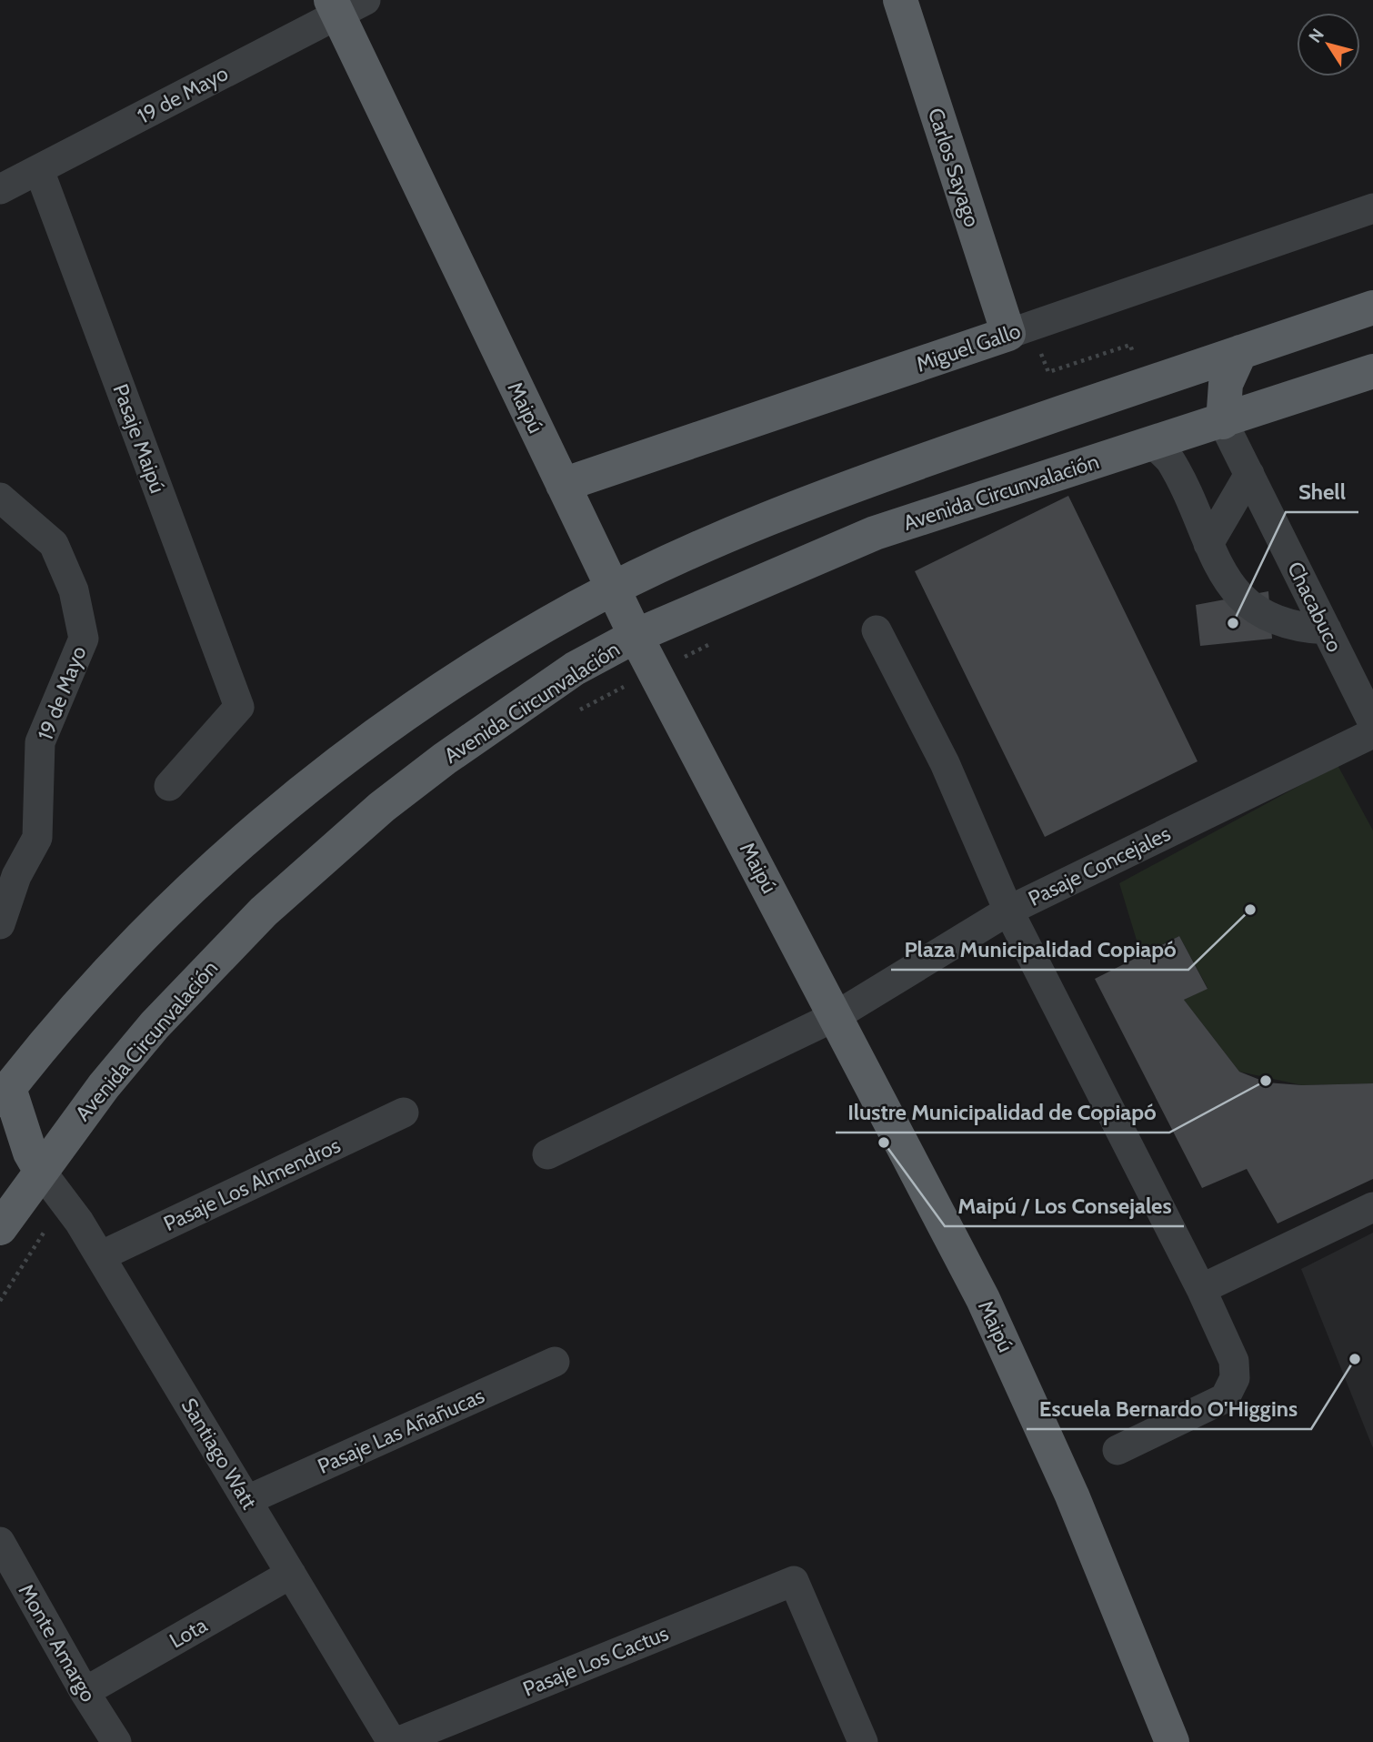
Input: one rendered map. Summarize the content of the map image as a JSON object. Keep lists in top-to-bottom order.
{
  "streets": {
    "main road": [
      "Carlos Sayago",
      "Miguel Gallo",
      "Maipú",
      "Avenida Circunvalación"
    ],
    "street": [
      "19 de Mayo",
      "Pasaje Maipú",
      "Chacabuco",
      "Pasaje Concejales",
      "Pasaje Los Almendros",
      "Pasaje Las Añañucas",
      "Santiago Watt",
      "Lota",
      "Monte Amargo",
      "Pasaje Los Cactus"
    ]
  },
  "crossings": [
    ["19 de Mayo", "Maipú"],
    ["19 de Mayo", "Pasaje Maipú"],
    ["Carlos Sayago", "Miguel Gallo"],
    ["Miguel Gallo", "Maipú"],
    ["Maipú", "Avenida Circunvalación"],
    ["Maipú", "Pasaje Concejales"],
    ["Avenida Circunvalación", "Chacabuco"],
    ["Avenida Circunvalación", "Santiago Watt"],
    ["Pasaje Los Almendros", "Santiago Watt"],
    ["Pasaje Las Añañucas", "Santiago Watt"],
    ["Santiago Watt", "Lota"],
    ["Lota", "Monte Amargo"]
  ],
  "places": [
    "Shell",
    "Plaza Municipalidad Copiapó",
    "Ilustre Municipalidad de Copiapó",
    "Maipú / Los Consejales",
    "Escuela Bernardo O'Higgins"
  ],
  "north": "top left"
}
